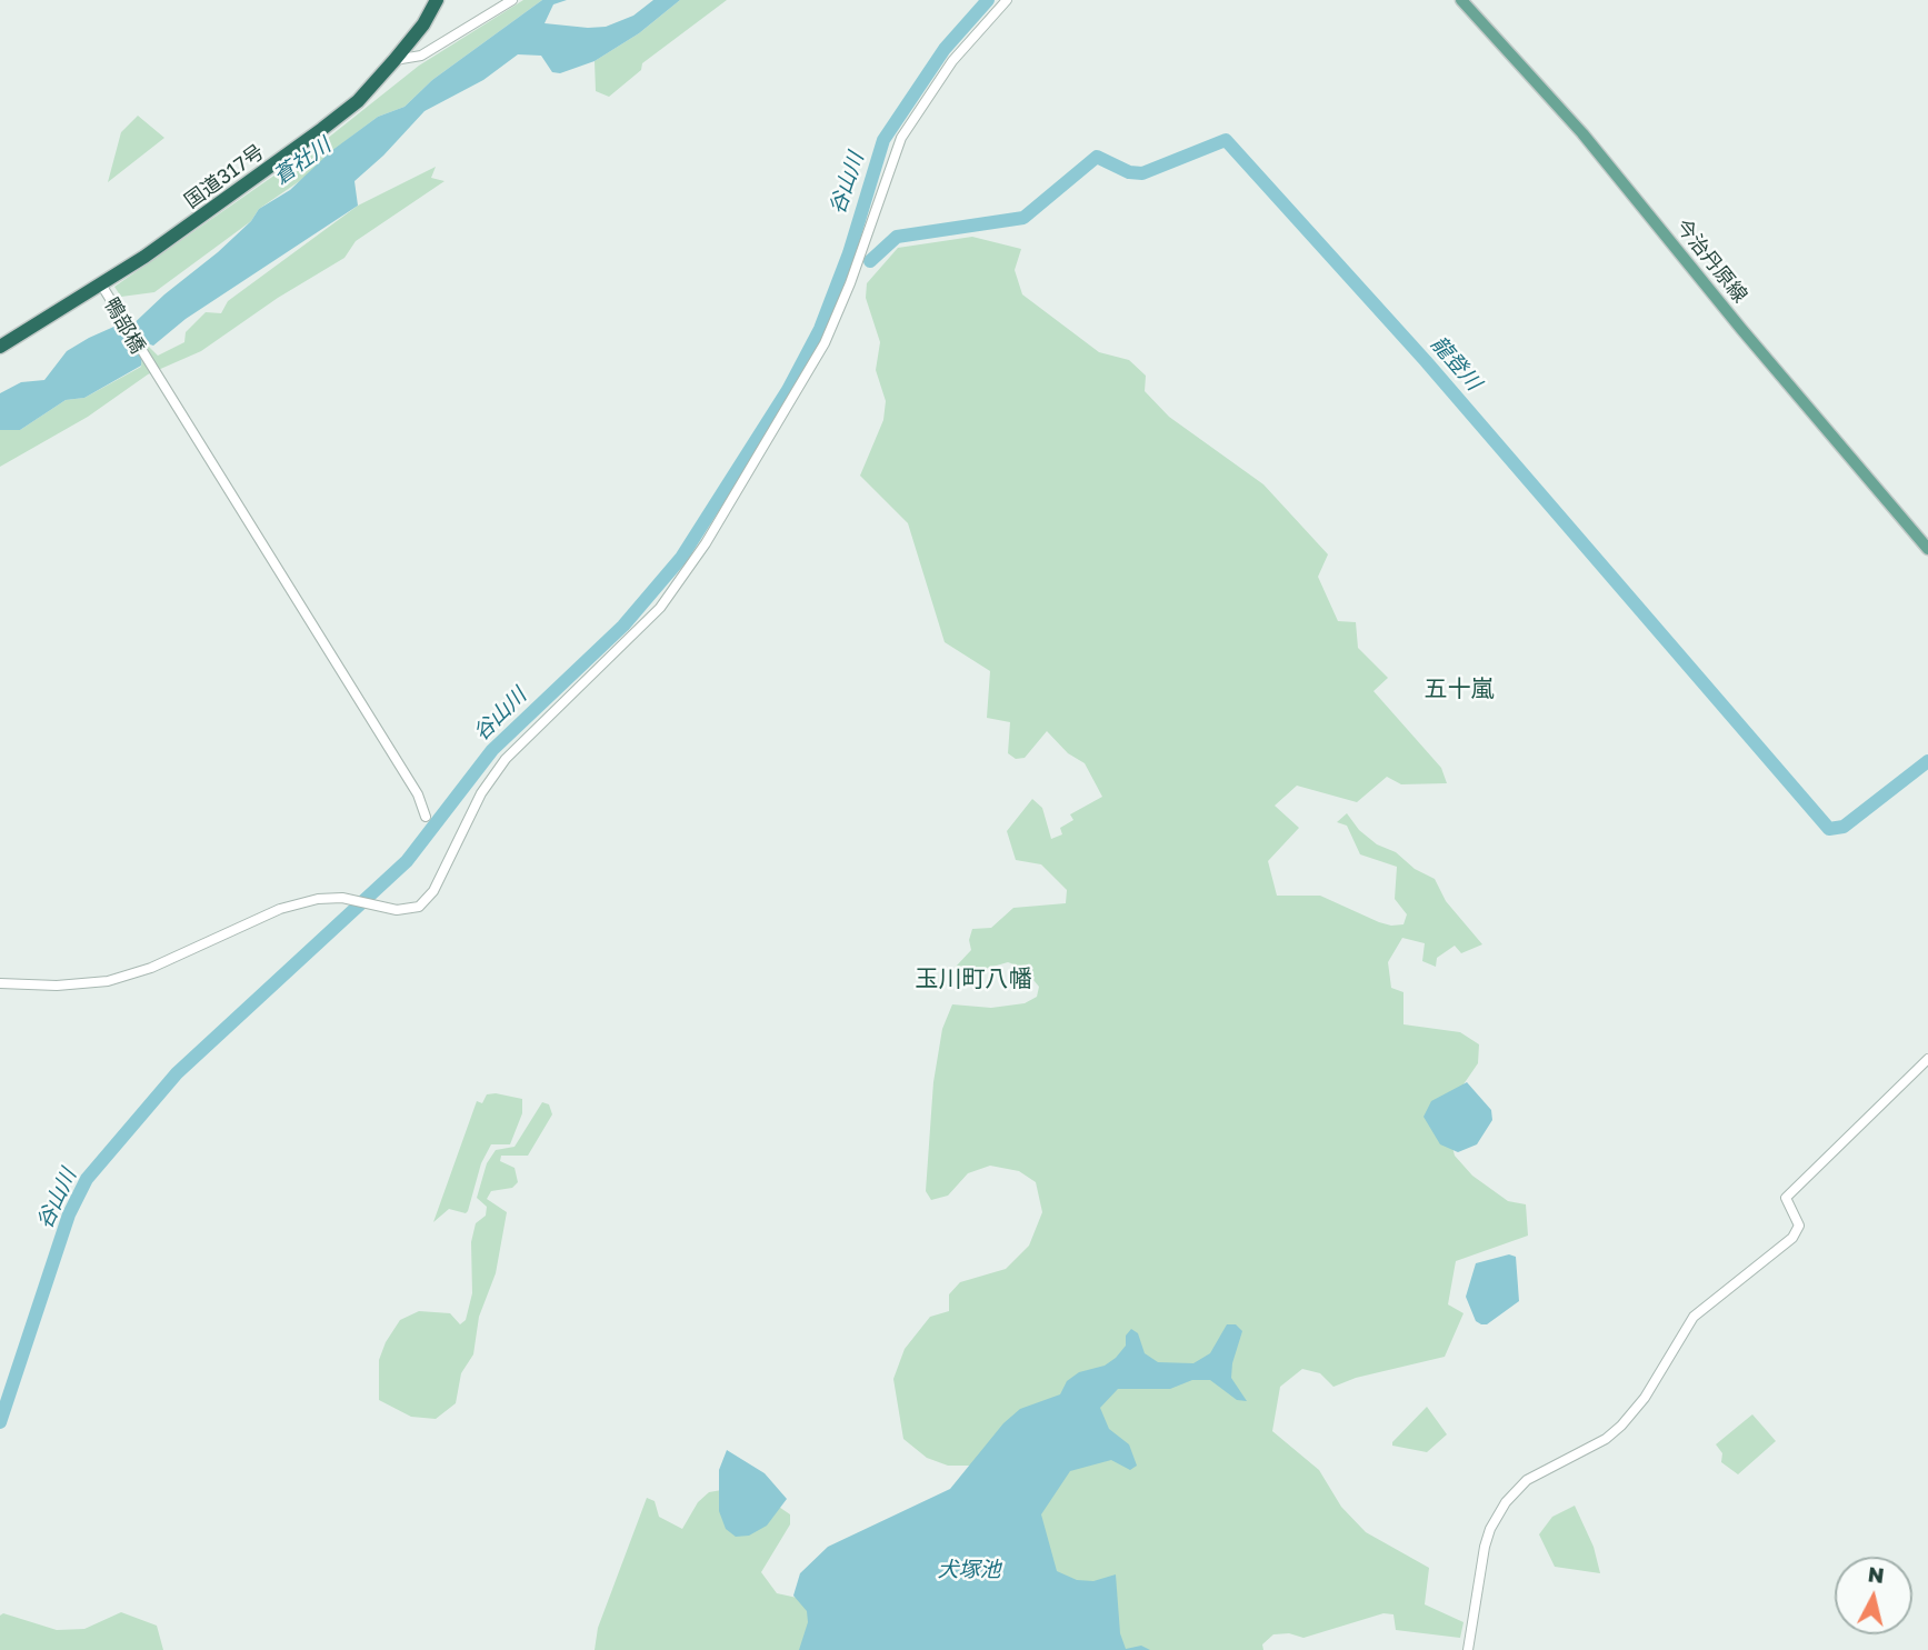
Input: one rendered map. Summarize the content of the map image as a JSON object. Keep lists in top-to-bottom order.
{
  "streets": {
    "highway": ["国道317号"],
    "main road": ["今治丹原線"],
    "street": ["鴨部橋"]
  },
  "crossings": [
    ["国道317号", "鴨部橋"]
  ],
  "districts": ["五十嵐", "玉川町八幡"],
  "water": [
    "蒼社川",
    "谷山川",
    "龍登川",
    "犬塚池"
  ],
  "north": "top"
}
